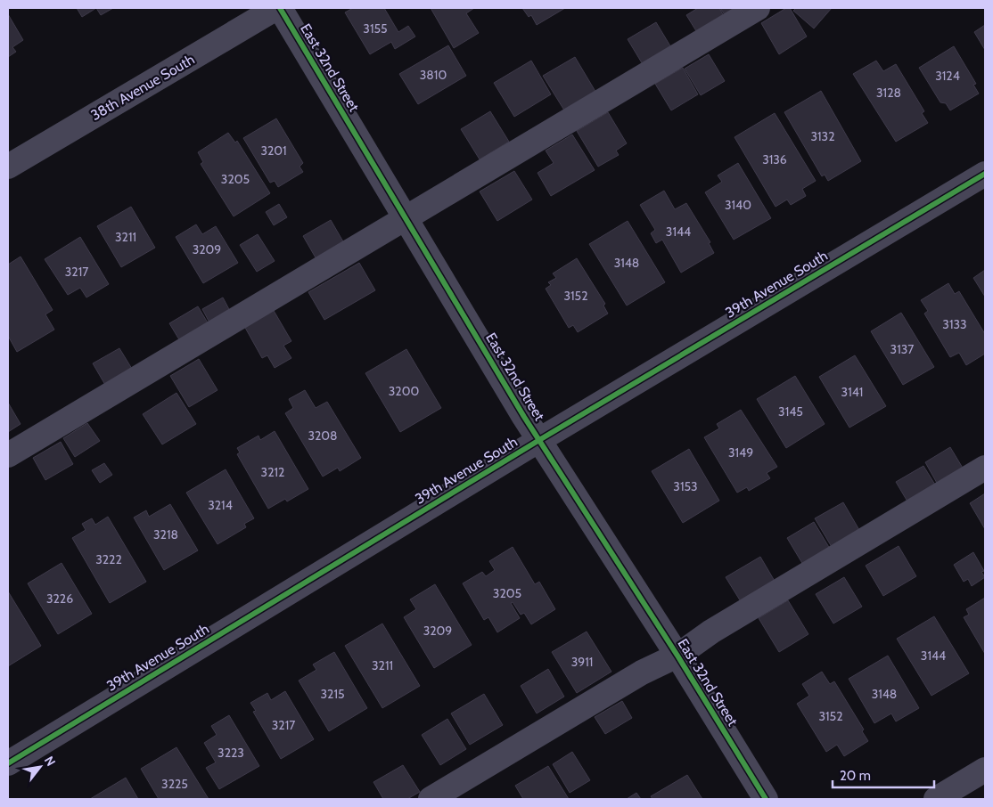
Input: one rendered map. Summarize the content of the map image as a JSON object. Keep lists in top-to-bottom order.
{
  "streets": {
    "street": ["East 32nd Street", "38th Avenue South", "39th Avenue South"]
  },
  "crossings": [
    ["East 32nd Street", "39th Avenue South"]
  ],
  "house_numbers": [
    "3155",
    "3810",
    "3124",
    "3128",
    "3132",
    "3201",
    "3136",
    "3205",
    "3140",
    "3144",
    "3211",
    "3209",
    "3148",
    "3217",
    "3152",
    "3133",
    "3137",
    "3200",
    "3141",
    "3145",
    "3208",
    "3149",
    "3212",
    "3153",
    "3214",
    "3218",
    "3222",
    "3205",
    "3226",
    "3209",
    "3144",
    "3911",
    "3211",
    "3215",
    "3148",
    "3152",
    "3217",
    "3223",
    "3225"
  ],
  "scale_bar": "20 m",
  "north": "top right"
}
